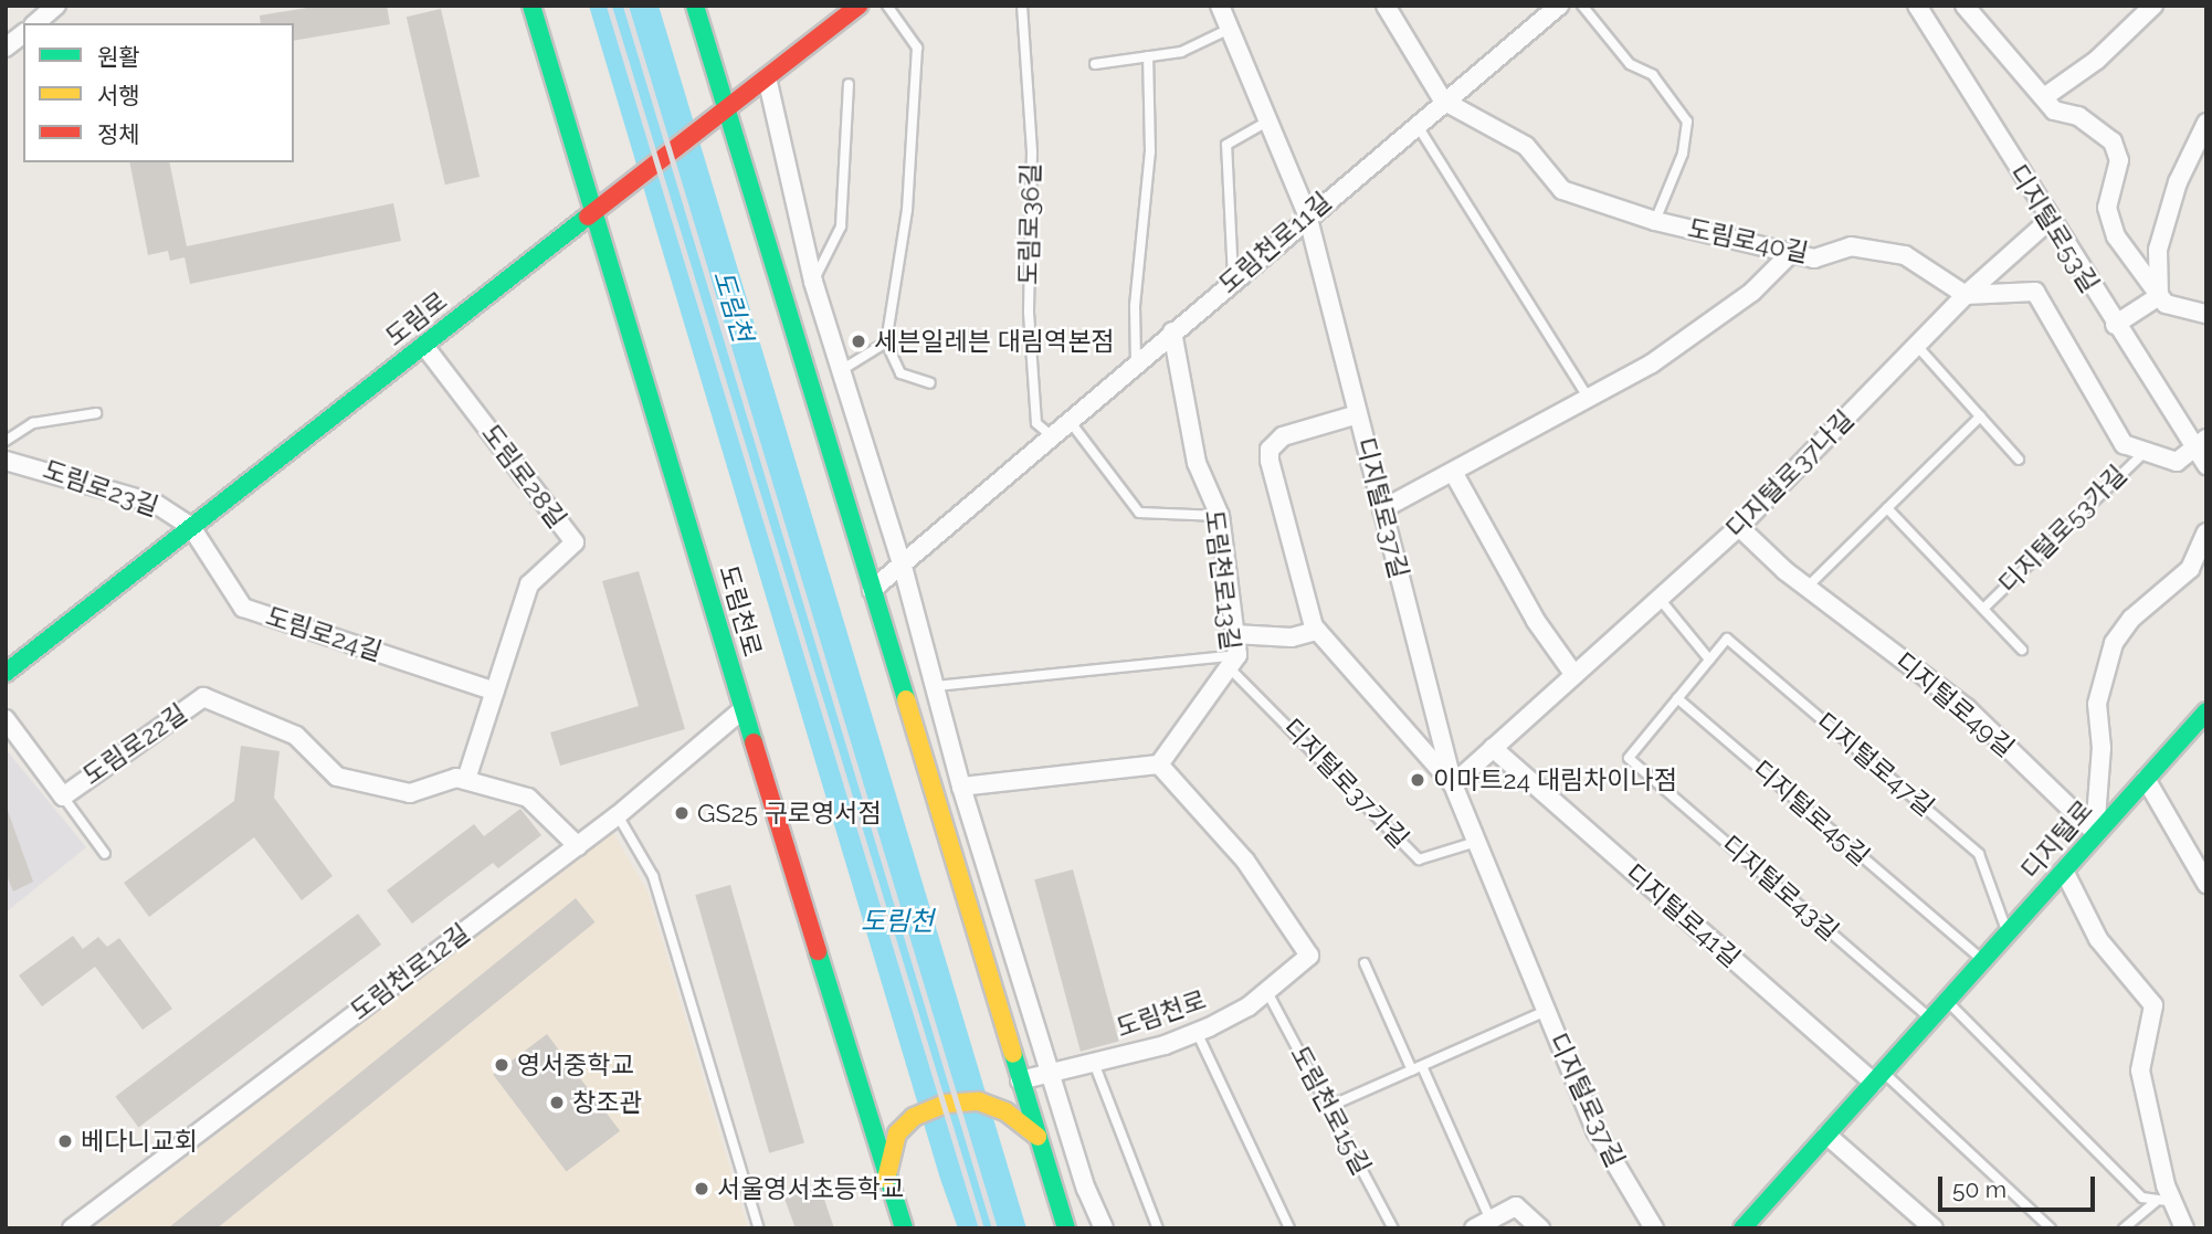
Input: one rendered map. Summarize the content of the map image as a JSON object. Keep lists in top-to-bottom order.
{
  "streets": {
    "main road": ["도림로", "도림천로", "디지털로"],
    "street": [
      "디지털로53길",
      "도림로40길",
      "도림천로11길",
      "디지털로37나길",
      "도림로28길",
      "도림로23길",
      "디지털로37길",
      "디지털로53가길",
      "도림천로13길",
      "도림로24길",
      "디지털로49길",
      "도림로22길",
      "디지털로41길",
      "도림천로12길"
    ],
    "lane": [
      "도림로36길",
      "디지털로47길",
      "디지털로37가길",
      "디지털로45길",
      "디지털로43길",
      "도림천로15길"
    ]
  },
  "crossings": [
    ["도림로36길", "도림천로11길"],
    ["디지털로53길", "디지털로37나길"],
    ["디지털로53길", "디지털로53가길"],
    ["도림로40길", "도림천로11길"],
    ["도림로40길", "디지털로37나길"],
    ["도림로40길", "디지털로53가길"],
    ["도림천로11길", "디지털로37길"],
    ["도림천로11길", "도림천로13길"],
    ["도림로", "도림로28길"],
    ["도림로", "도림로23길"],
    ["도림로", "도림천로"],
    ["도림로", "도림로24길"],
    ["디지털로37나길", "디지털로37길"],
    ["디지털로37나길", "디지털로53가길"],
    ["디지털로37나길", "디지털로49길"],
    ["디지털로37나길", "디지털로41길"],
    ["도림로28길", "도림로24길"],
    ["도림로28길", "도림로22길"],
    ["도림로23길", "도림로24길"],
    ["디지털로37길", "디지털로37가길"],
    ["디지털로37길", "도림천로15길"],
    ["도림천로13길", "디지털로37가길"],
    ["도림천로", "도림천로12길"],
    ["도림천로", "도림천로15길"],
    ["디지털로49길", "디지털로"],
    ["도림로22길", "도림천로12길"],
    ["디지털로47길", "디지털로"],
    ["디지털로45길", "디지털로"],
    ["디지털로45길", "디지털로43길"],
    ["디지털로", "디지털로43길"],
    ["디지털로", "디지털로41길"]
  ],
  "water": ["도림천"],
  "places": [
    "세븐일레븐 대림역본점",
    "이마트24 대림차이나점",
    "GS25 구로영서점",
    "영서중학교",
    "창조관",
    "베다니교회",
    "서울영서초등학교"
  ],
  "legend": ["원활", "서행", "정체"],
  "scale_bar": "50 m"
}
